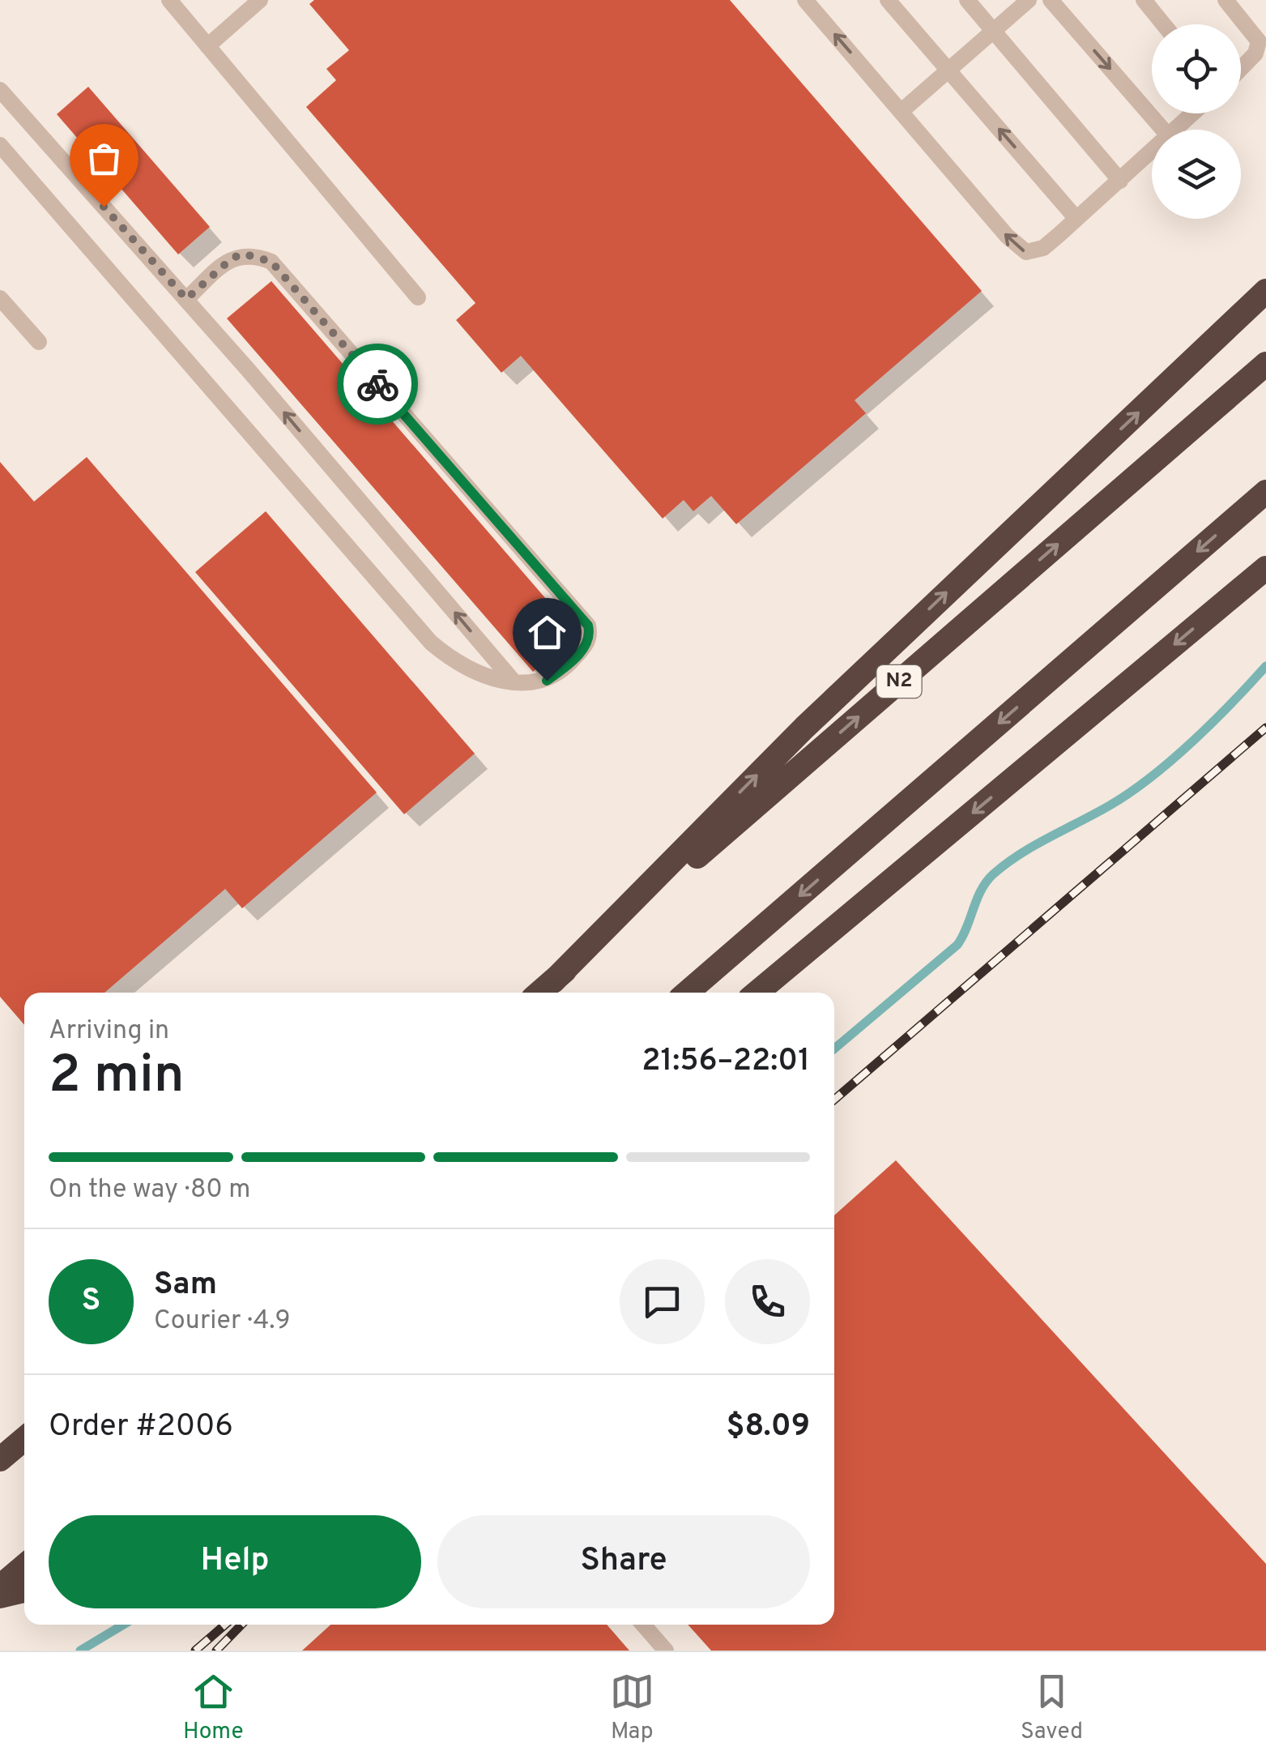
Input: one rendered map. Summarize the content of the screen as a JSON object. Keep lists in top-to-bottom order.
{
  "streets": {
    "highway": ["N2"]
  },
  "page": {
    "heading": ["2 min", "Arriving in", "21:56–22:01"],
    "panel": [
      "Sam",
      "Courier · 4.9",
      "Order #2006",
      "$8.09"
    ],
    "bar": "On the way · 80 m",
    "round": "S",
    "buttons": ["Help", "Share"],
    "tabs": ["Home", "Map", "Saved"]
  }
}
